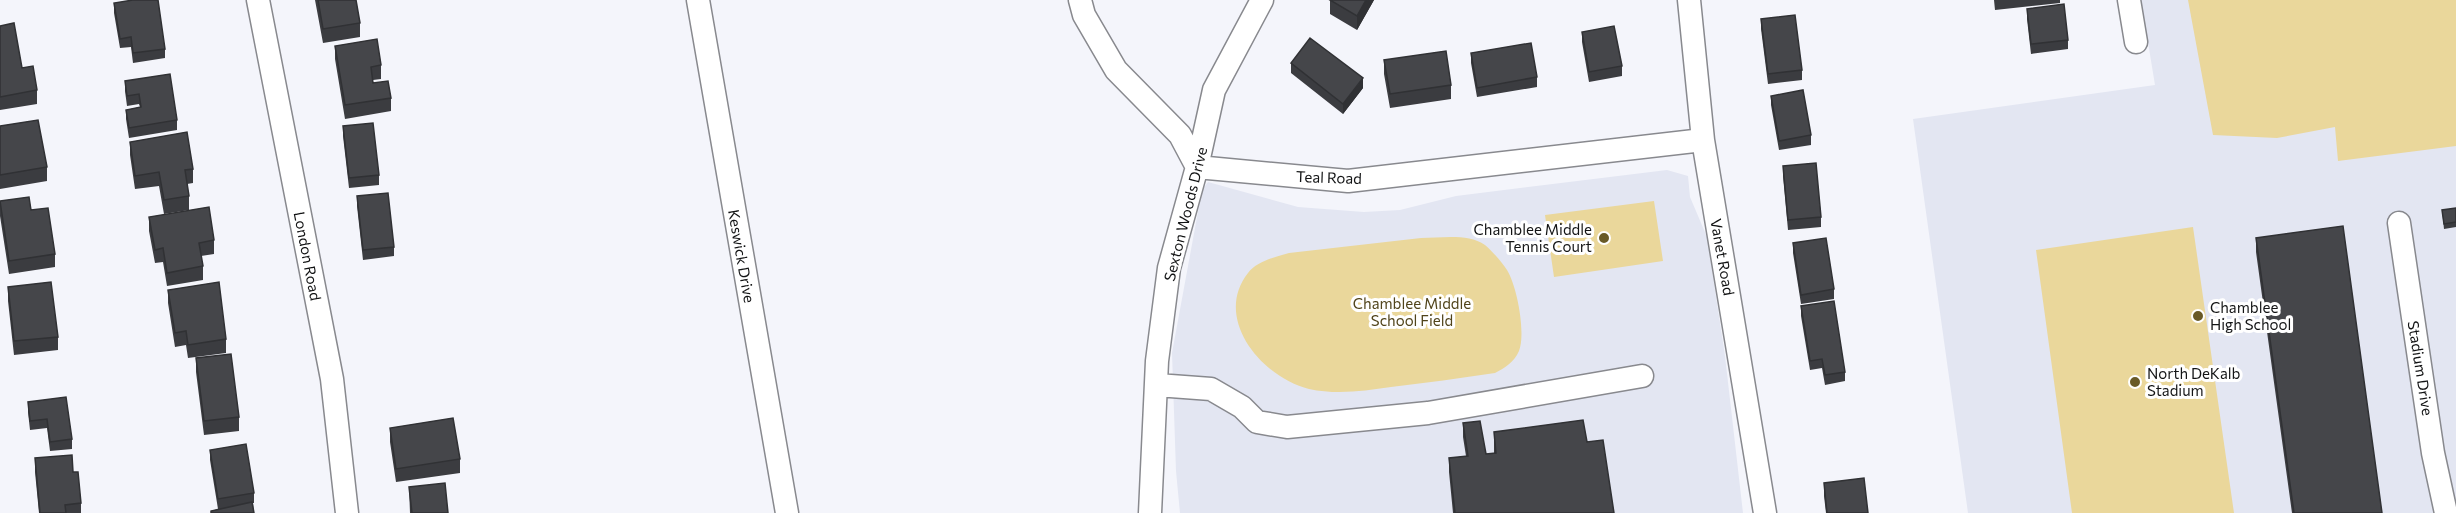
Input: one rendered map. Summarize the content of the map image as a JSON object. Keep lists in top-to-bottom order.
{
  "streets": {
    "street": [
      "Teal Road",
      "Sexton Woods Drive",
      "London Road",
      "Keswick Drive",
      "Vanet Road",
      "Stadium Drive"
    ]
  },
  "crossings": [
    ["Teal Road", "Sexton Woods Drive"],
    ["Teal Road", "Vanet Road"]
  ],
  "parks": ["Chamblee Middle School Field"],
  "places": ["Chamblee Middle Tennis Court", "Chamblee High School", "North DeKalb Stadium"]
}
